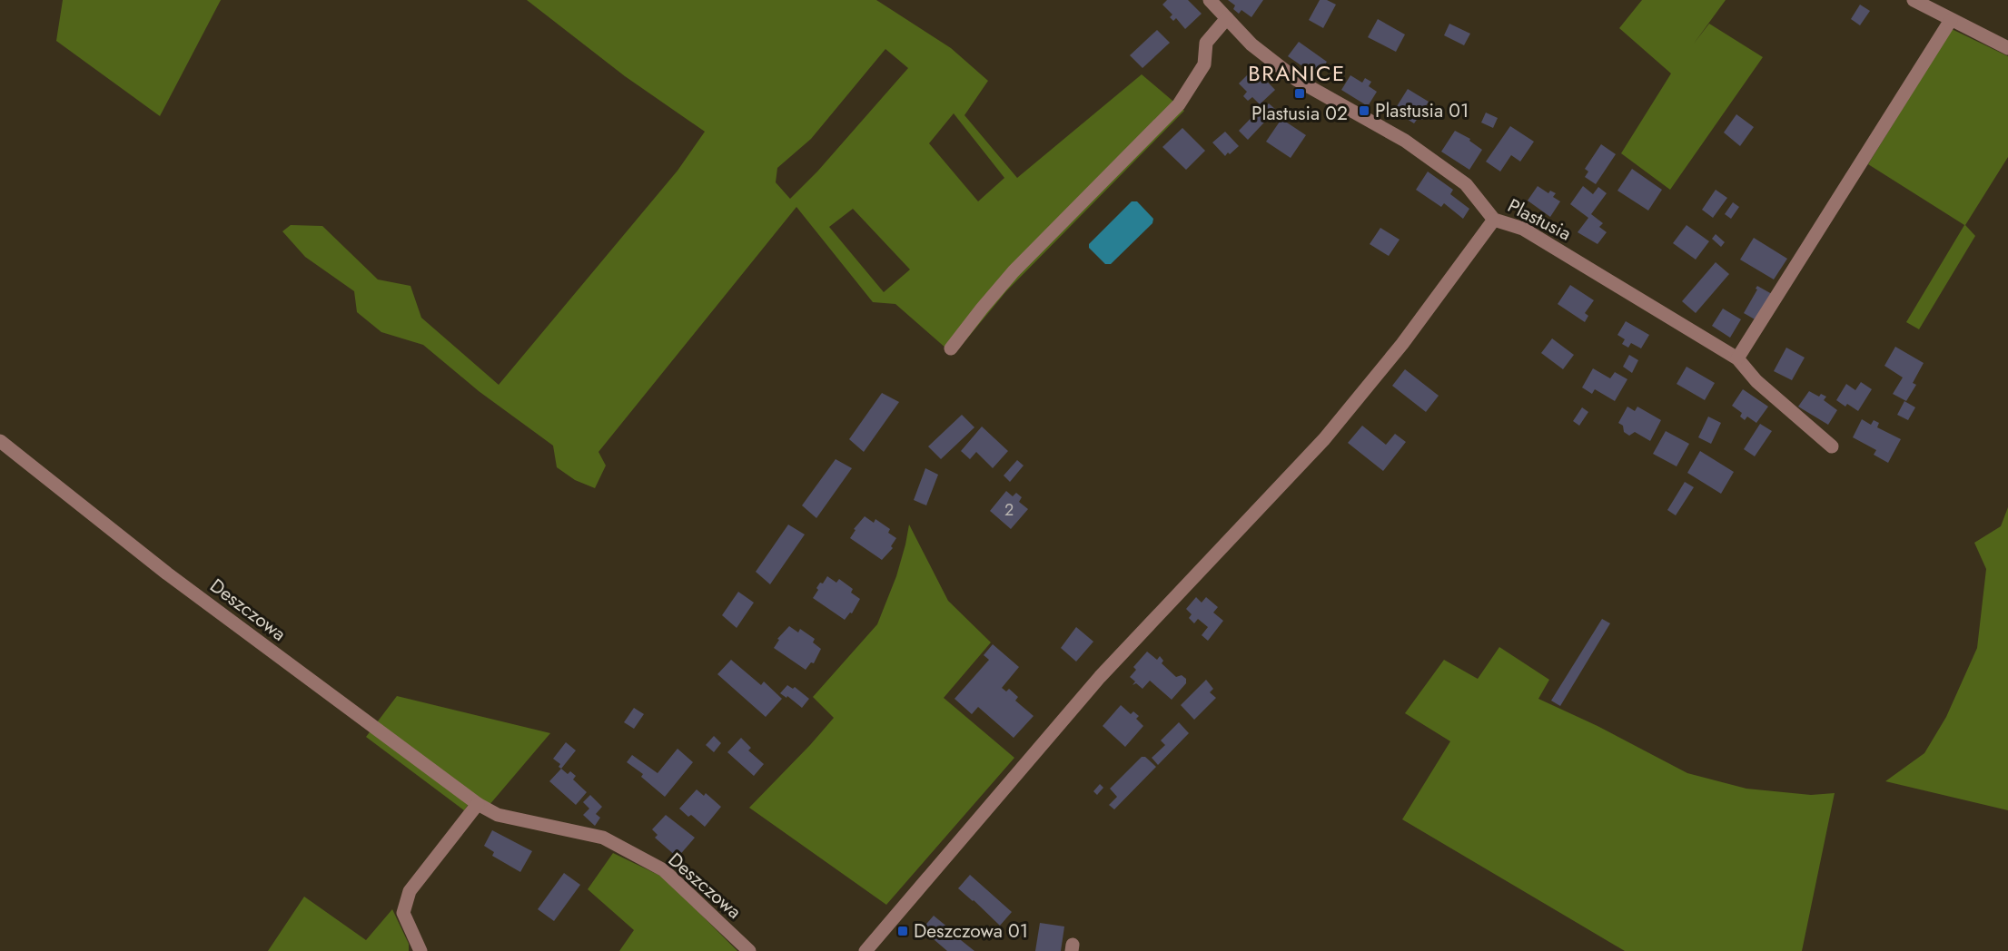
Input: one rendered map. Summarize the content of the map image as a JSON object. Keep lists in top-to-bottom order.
{
  "streets": {
    "street": ["Plastusia", "Deszczowa"]
  },
  "districts": ["BRANICE"],
  "places": {
    "transit": ["Plastusia 02", "Plastusia 01", "Deszczowa 01"]
  },
  "house_numbers": ["2"]
}
